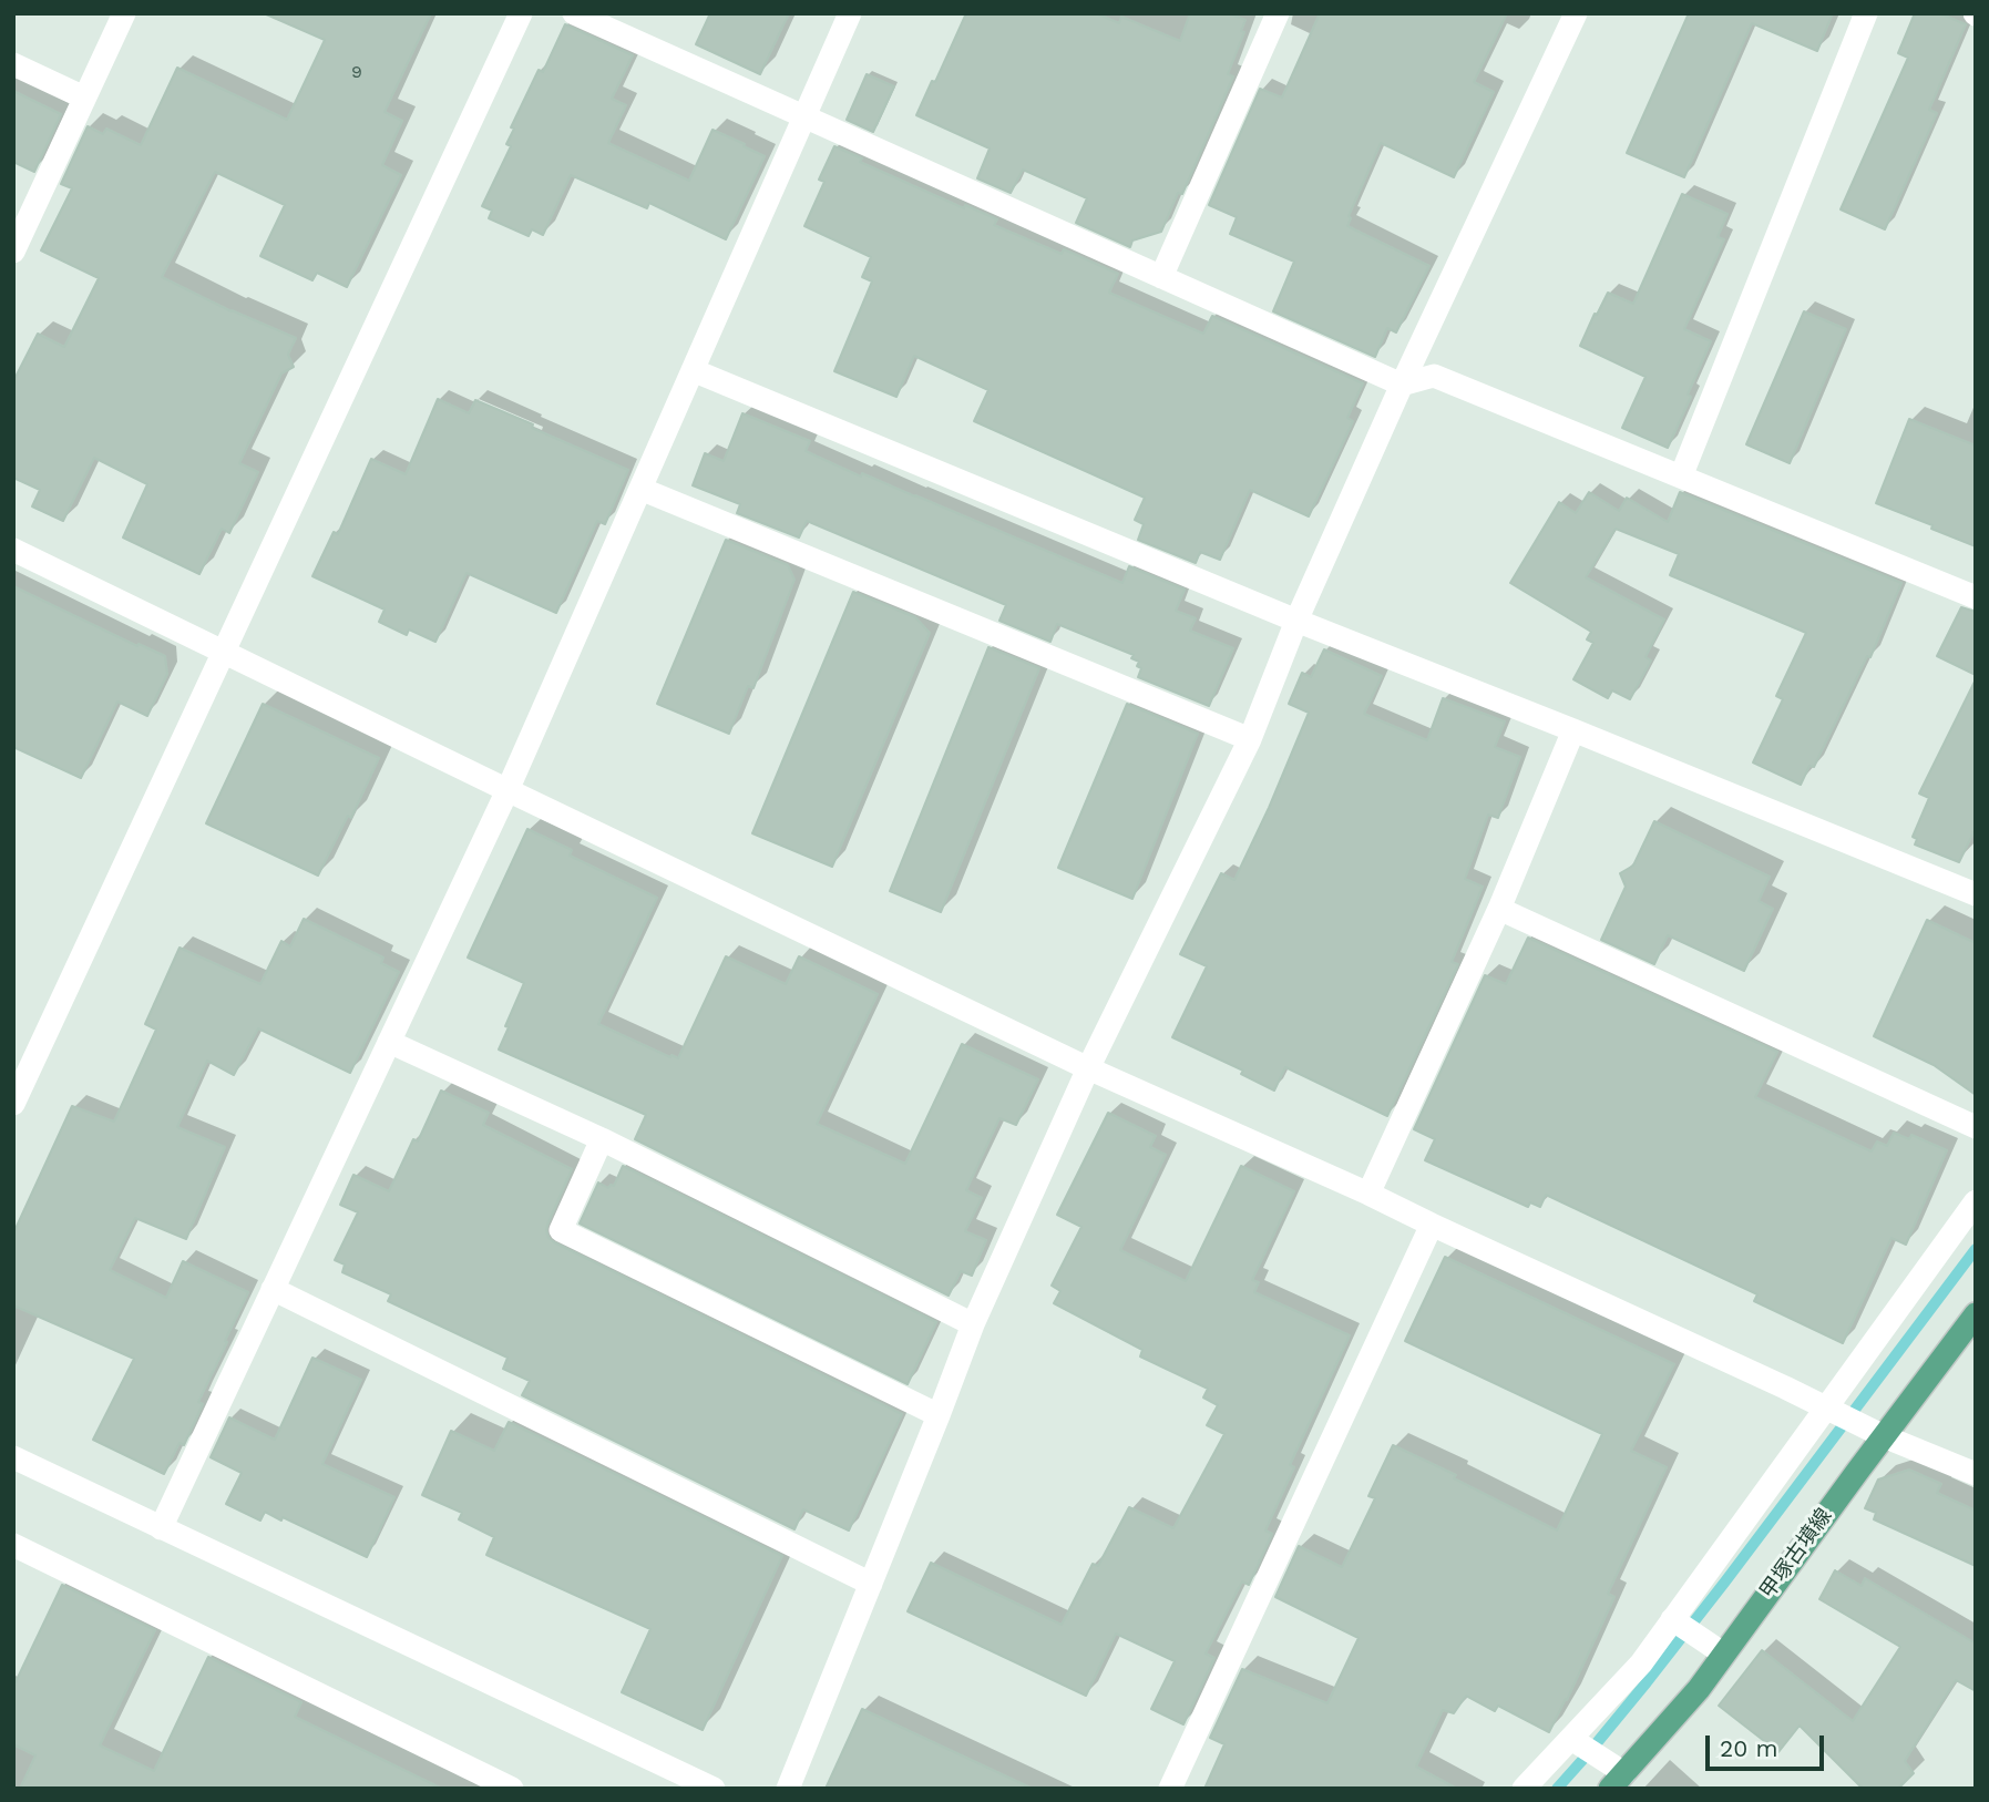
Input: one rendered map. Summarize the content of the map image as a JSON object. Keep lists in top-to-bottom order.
{
  "streets": {
    "main road": ["甲塚古墳線"]
  },
  "house_numbers": ["9"],
  "scale_bar": "20 m"
}
